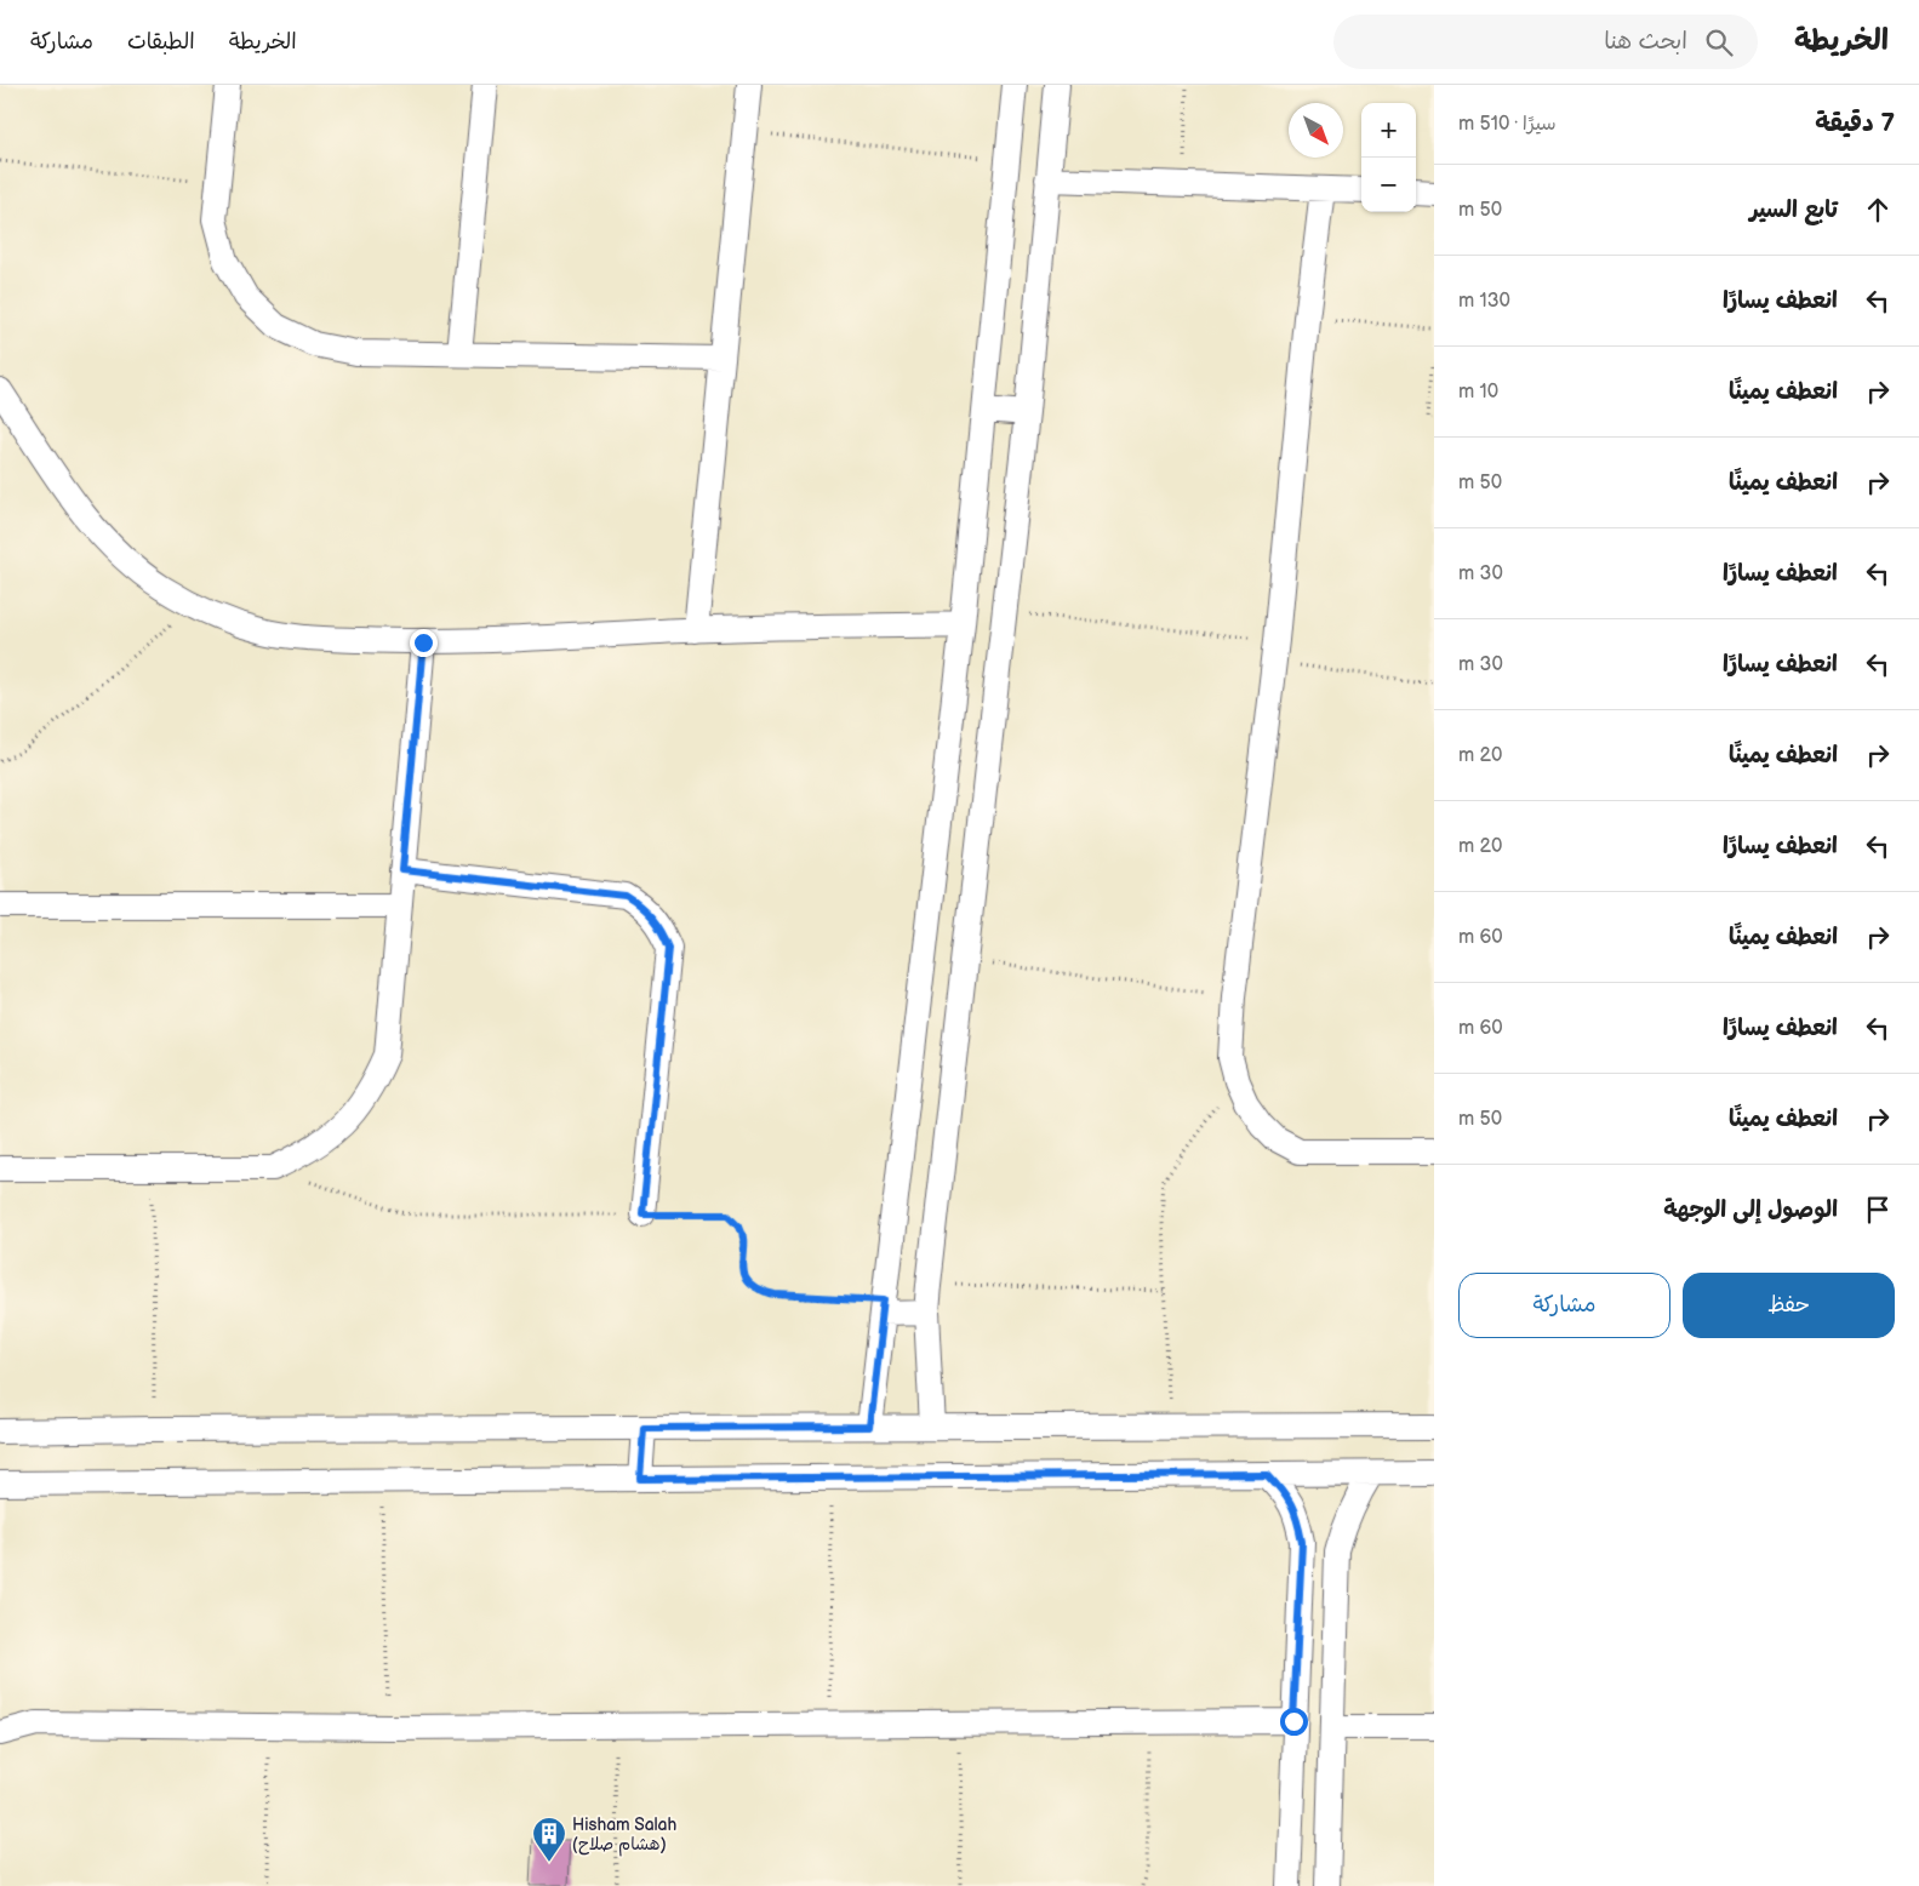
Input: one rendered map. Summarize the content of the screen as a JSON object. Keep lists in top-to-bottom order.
{
  "places": {
    "building": ["Hisham Salah (هشام صلاح)"]
  },
  "north": "bottom right",
  "page": {
    "header": "الخريطة",
    "search": "ابحث هنا",
    "nav": ["الخريطة", "الطبقات", "مشاركة"],
    "heading": ["7 دقيقة", "سيرًا · 510 m"],
    "map_buttons": ["+", "−"],
    "list": [
      ["تابع السير", "50 m"],
      ["انعطف يسارًا", "130 m"],
      ["انعطف يمينًا", "10 m"],
      ["انعطف يمينًا", "50 m"],
      ["انعطف يسارًا", "30 m"],
      ["انعطف يسارًا", "30 m"],
      ["انعطف يمينًا", "20 m"],
      ["انعطف يسارًا", "20 m"],
      ["انعطف يمينًا", "60 m"],
      ["انعطف يسارًا", "60 m"],
      ["انعطف يمينًا", "50 m"],
      "الوصول إلى الوجهة"
    ],
    "buttons": ["حفظ", "مشاركة"]
  }
}
